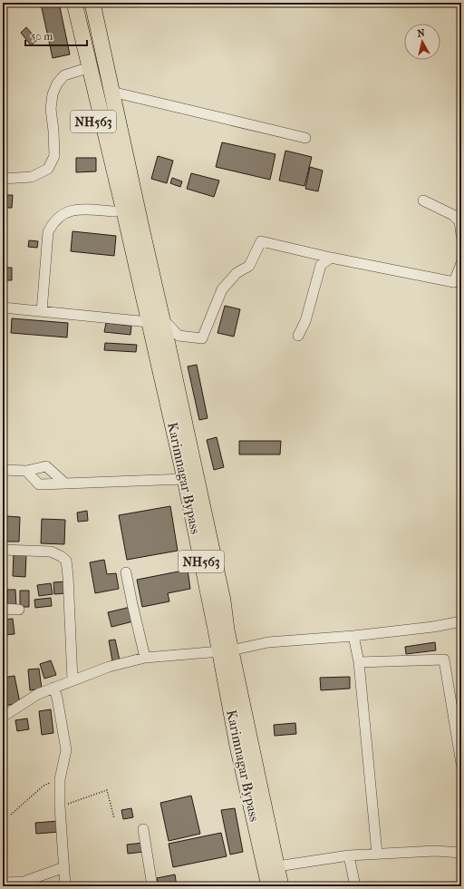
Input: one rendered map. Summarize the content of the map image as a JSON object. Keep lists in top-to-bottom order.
{
  "streets": {
    "highway": ["NH563", "Karimnagar Bypass"]
  },
  "crossings": [
    ["NH563", "Karimnagar Bypass"]
  ],
  "scale_bar": "50 m",
  "north": "top"
}
